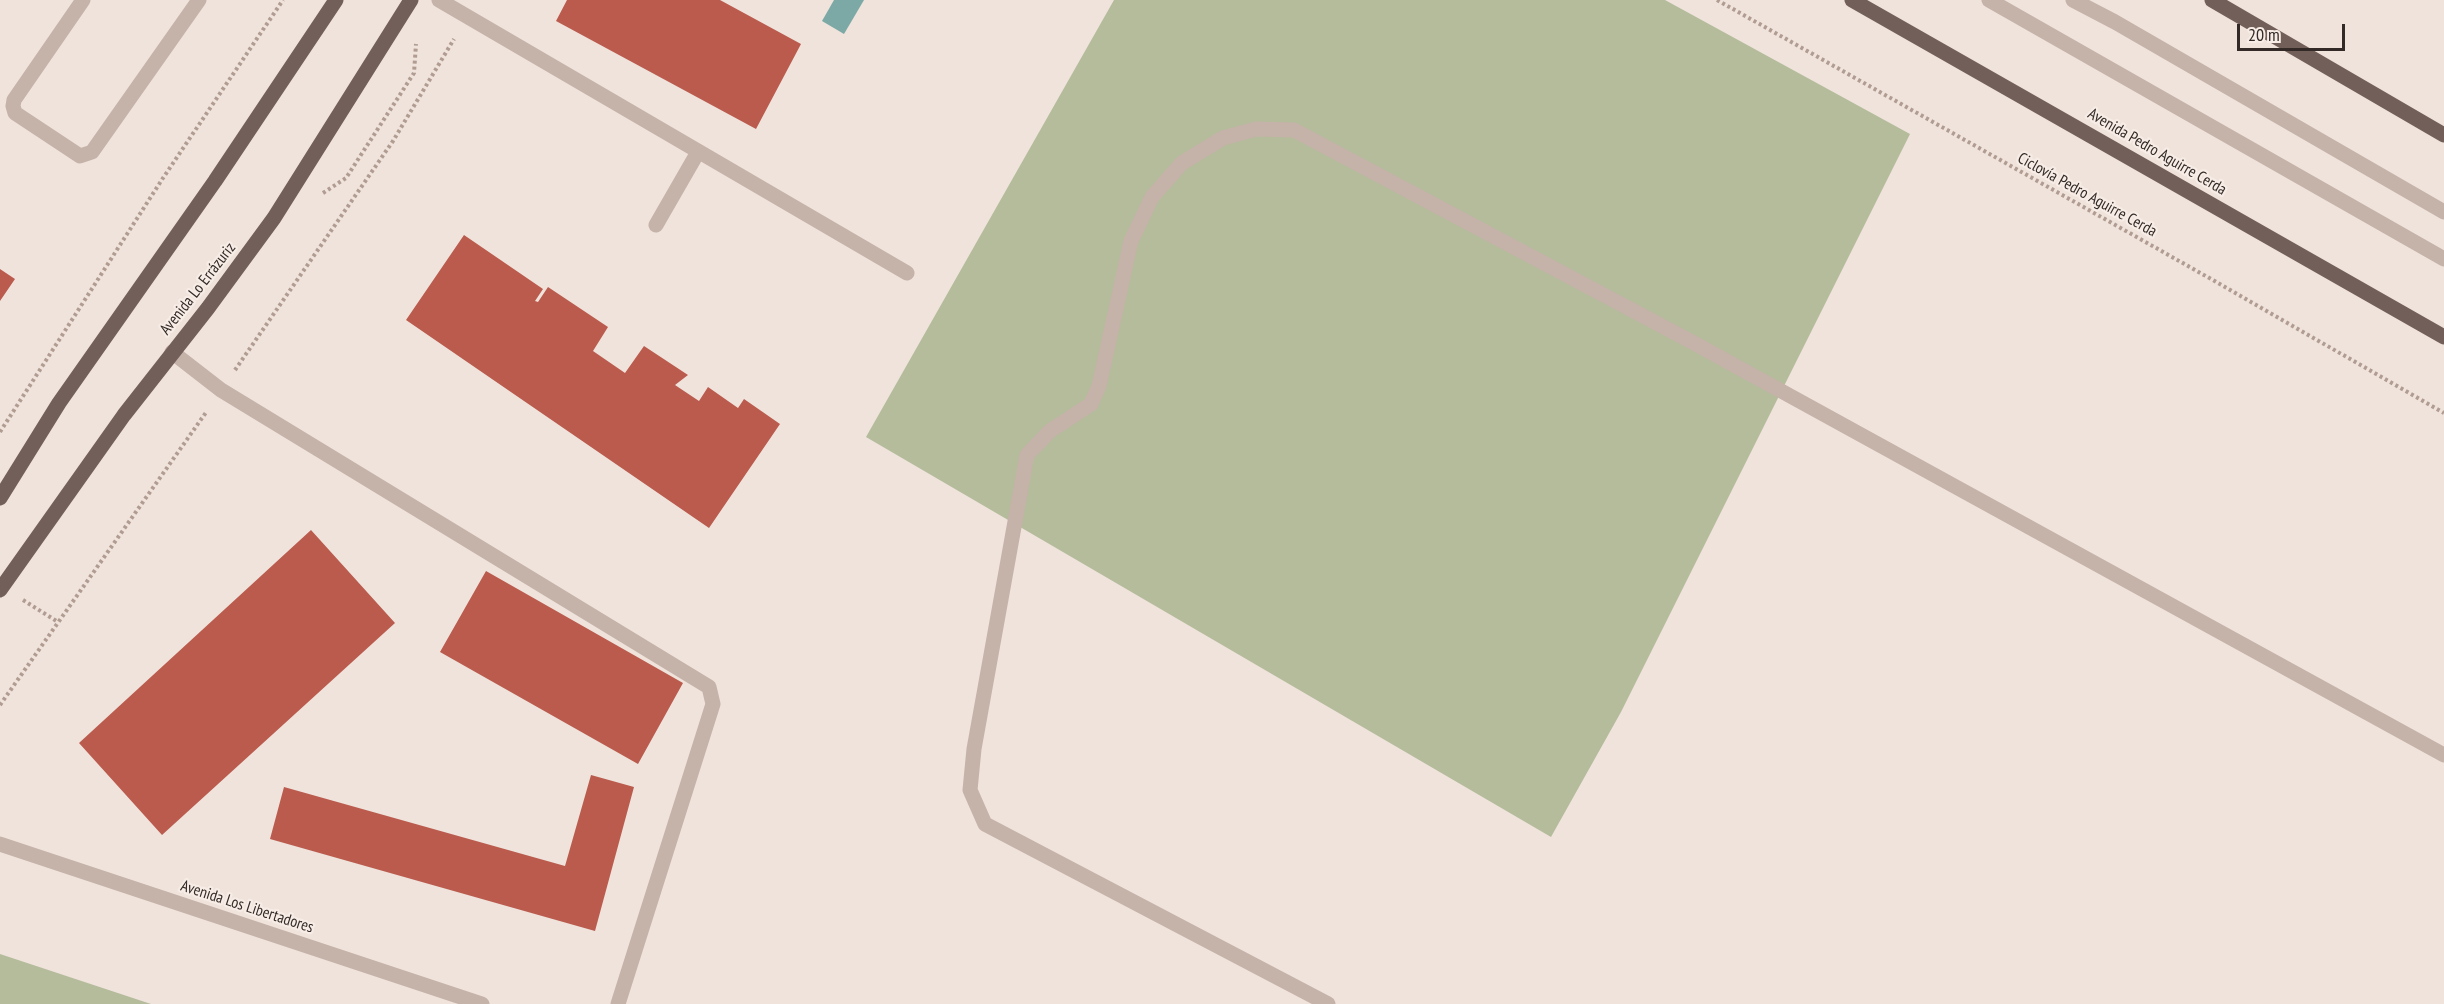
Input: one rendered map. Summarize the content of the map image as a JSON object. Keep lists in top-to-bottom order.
{
  "streets": {
    "main road": ["Avenida Pedro Aguirre Cerda", "Avenida Lo Errázuriz"],
    "street": ["Avenida Los Libertadores"],
    "path": ["Ciclovía Pedro Aguirre Cerda"]
  },
  "scale_bar": "20 m"
}
